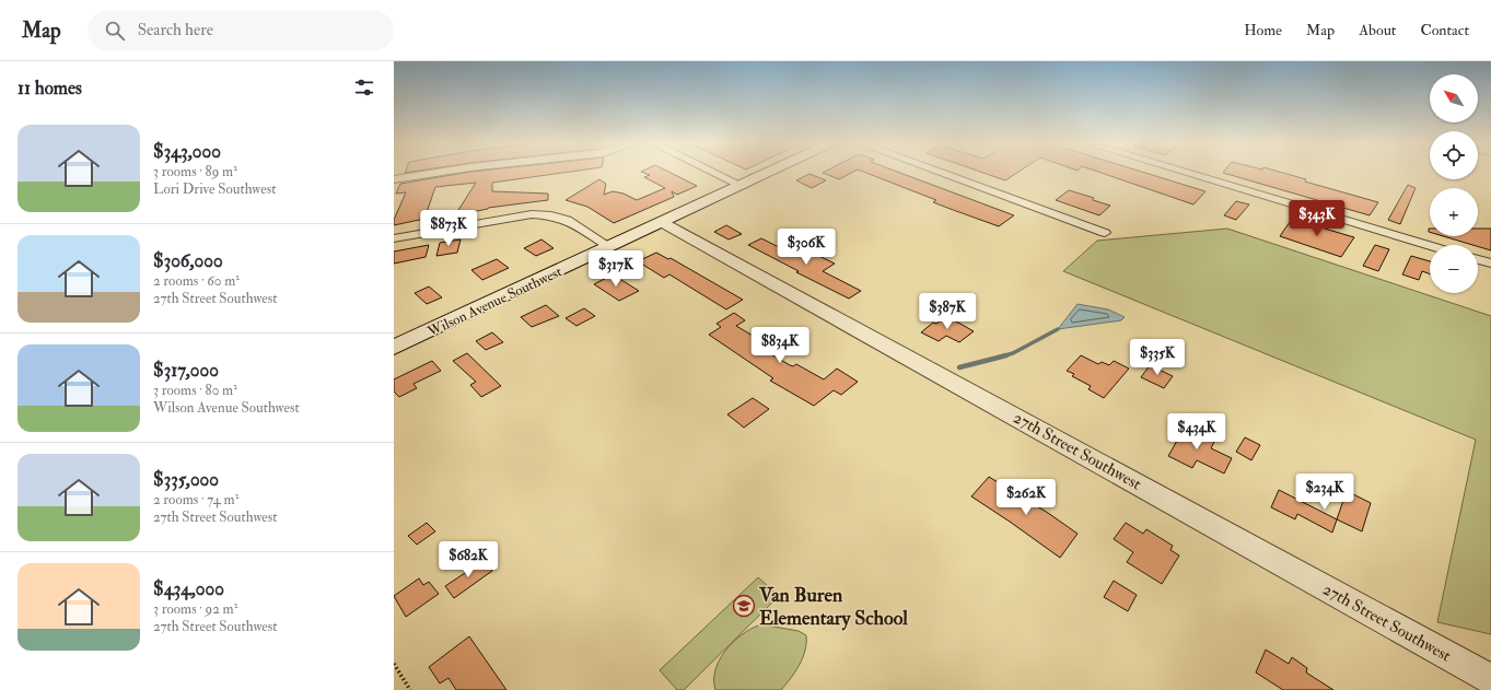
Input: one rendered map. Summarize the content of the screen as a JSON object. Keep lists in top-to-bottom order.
{
  "streets": {
    "main road": ["Wilson Avenue Southwest"],
    "street": ["27th Street Southwest"]
  },
  "crossings": [
    ["Wilson Avenue Southwest", "27th Street Southwest"]
  ],
  "places": {
    "school or university": ["Van Buren Elementary School"]
  },
  "north": "top left",
  "page": {
    "header": "Map",
    "search": "Search here",
    "nav": [
      "Home",
      "Map",
      "About",
      "Contact"
    ],
    "heading": "11 homes",
    "map_buttons": ["+", "−"],
    "list": [
      {
        "name": "$343,000",
        "note": "3 rooms · 89 m² · Lori Drive Southwest"
      },
      {
        "name": "$306,000",
        "note": "2 rooms · 60 m² · 27th Street Southwest"
      },
      {
        "name": "$317,000",
        "note": "3 rooms · 80 m² · Wilson Avenue Southwest"
      },
      {
        "name": "$335,000",
        "note": "2 rooms · 74 m² · 27th Street Southwest"
      },
      {
        "name": "$434,000",
        "note": "3 rooms · 92 m² · 27th Street Southwest"
      }
    ],
    "price": [
      "$343K",
      "$873K",
      "$306K",
      "$317K",
      "$387K",
      "$834K",
      "$335K",
      "$434K",
      "$234K",
      "$262K",
      "$682K"
    ]
  }
}
